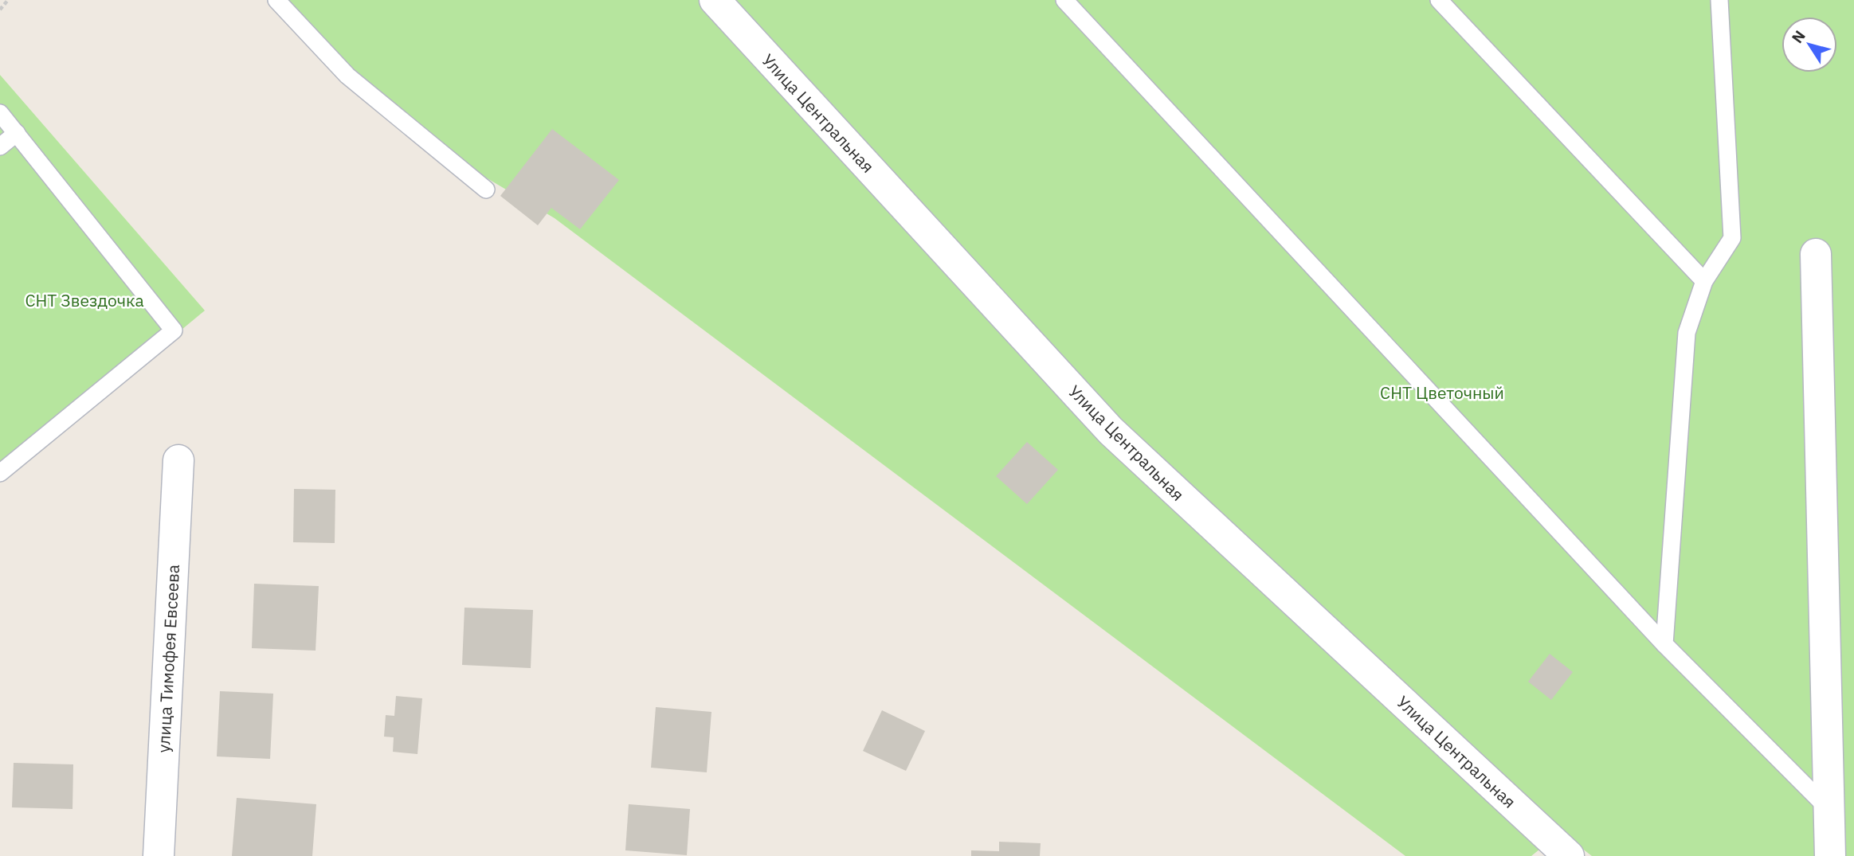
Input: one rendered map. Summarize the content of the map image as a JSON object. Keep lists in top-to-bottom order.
{
  "streets": {
    "street": ["Улица Центральная", "улица Тимофея Евсеева"]
  },
  "parks": ["СНТ Звездочка", "СНТ Цветочный"],
  "north": "top left"
}
